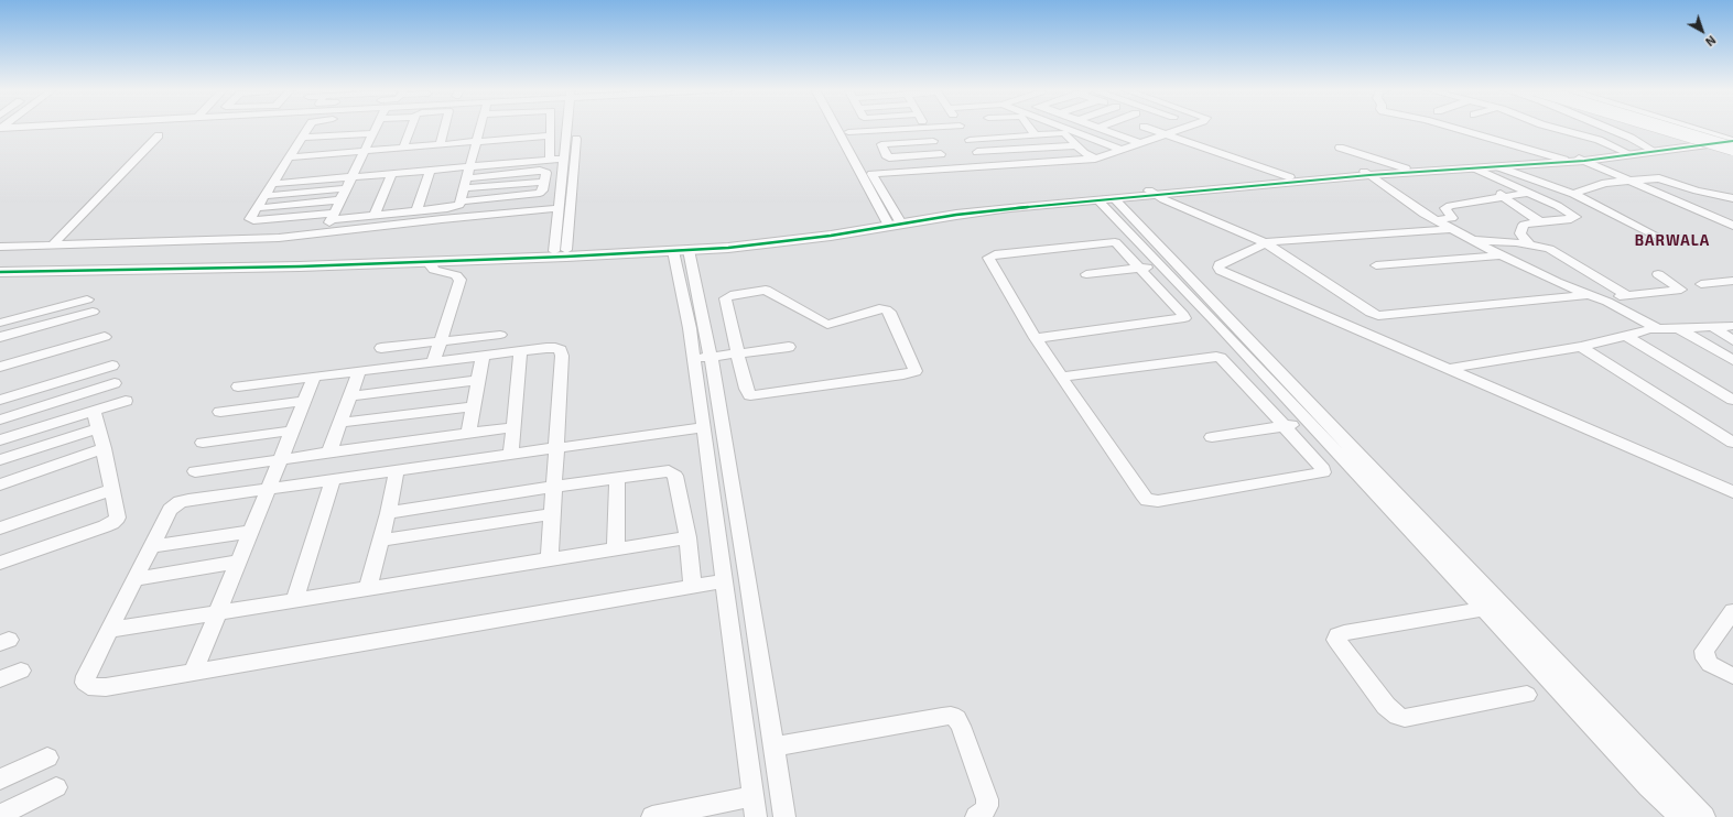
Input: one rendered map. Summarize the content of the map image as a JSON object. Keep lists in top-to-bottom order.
{
  "districts": ["BARWALA"],
  "north": "bottom right"
}
